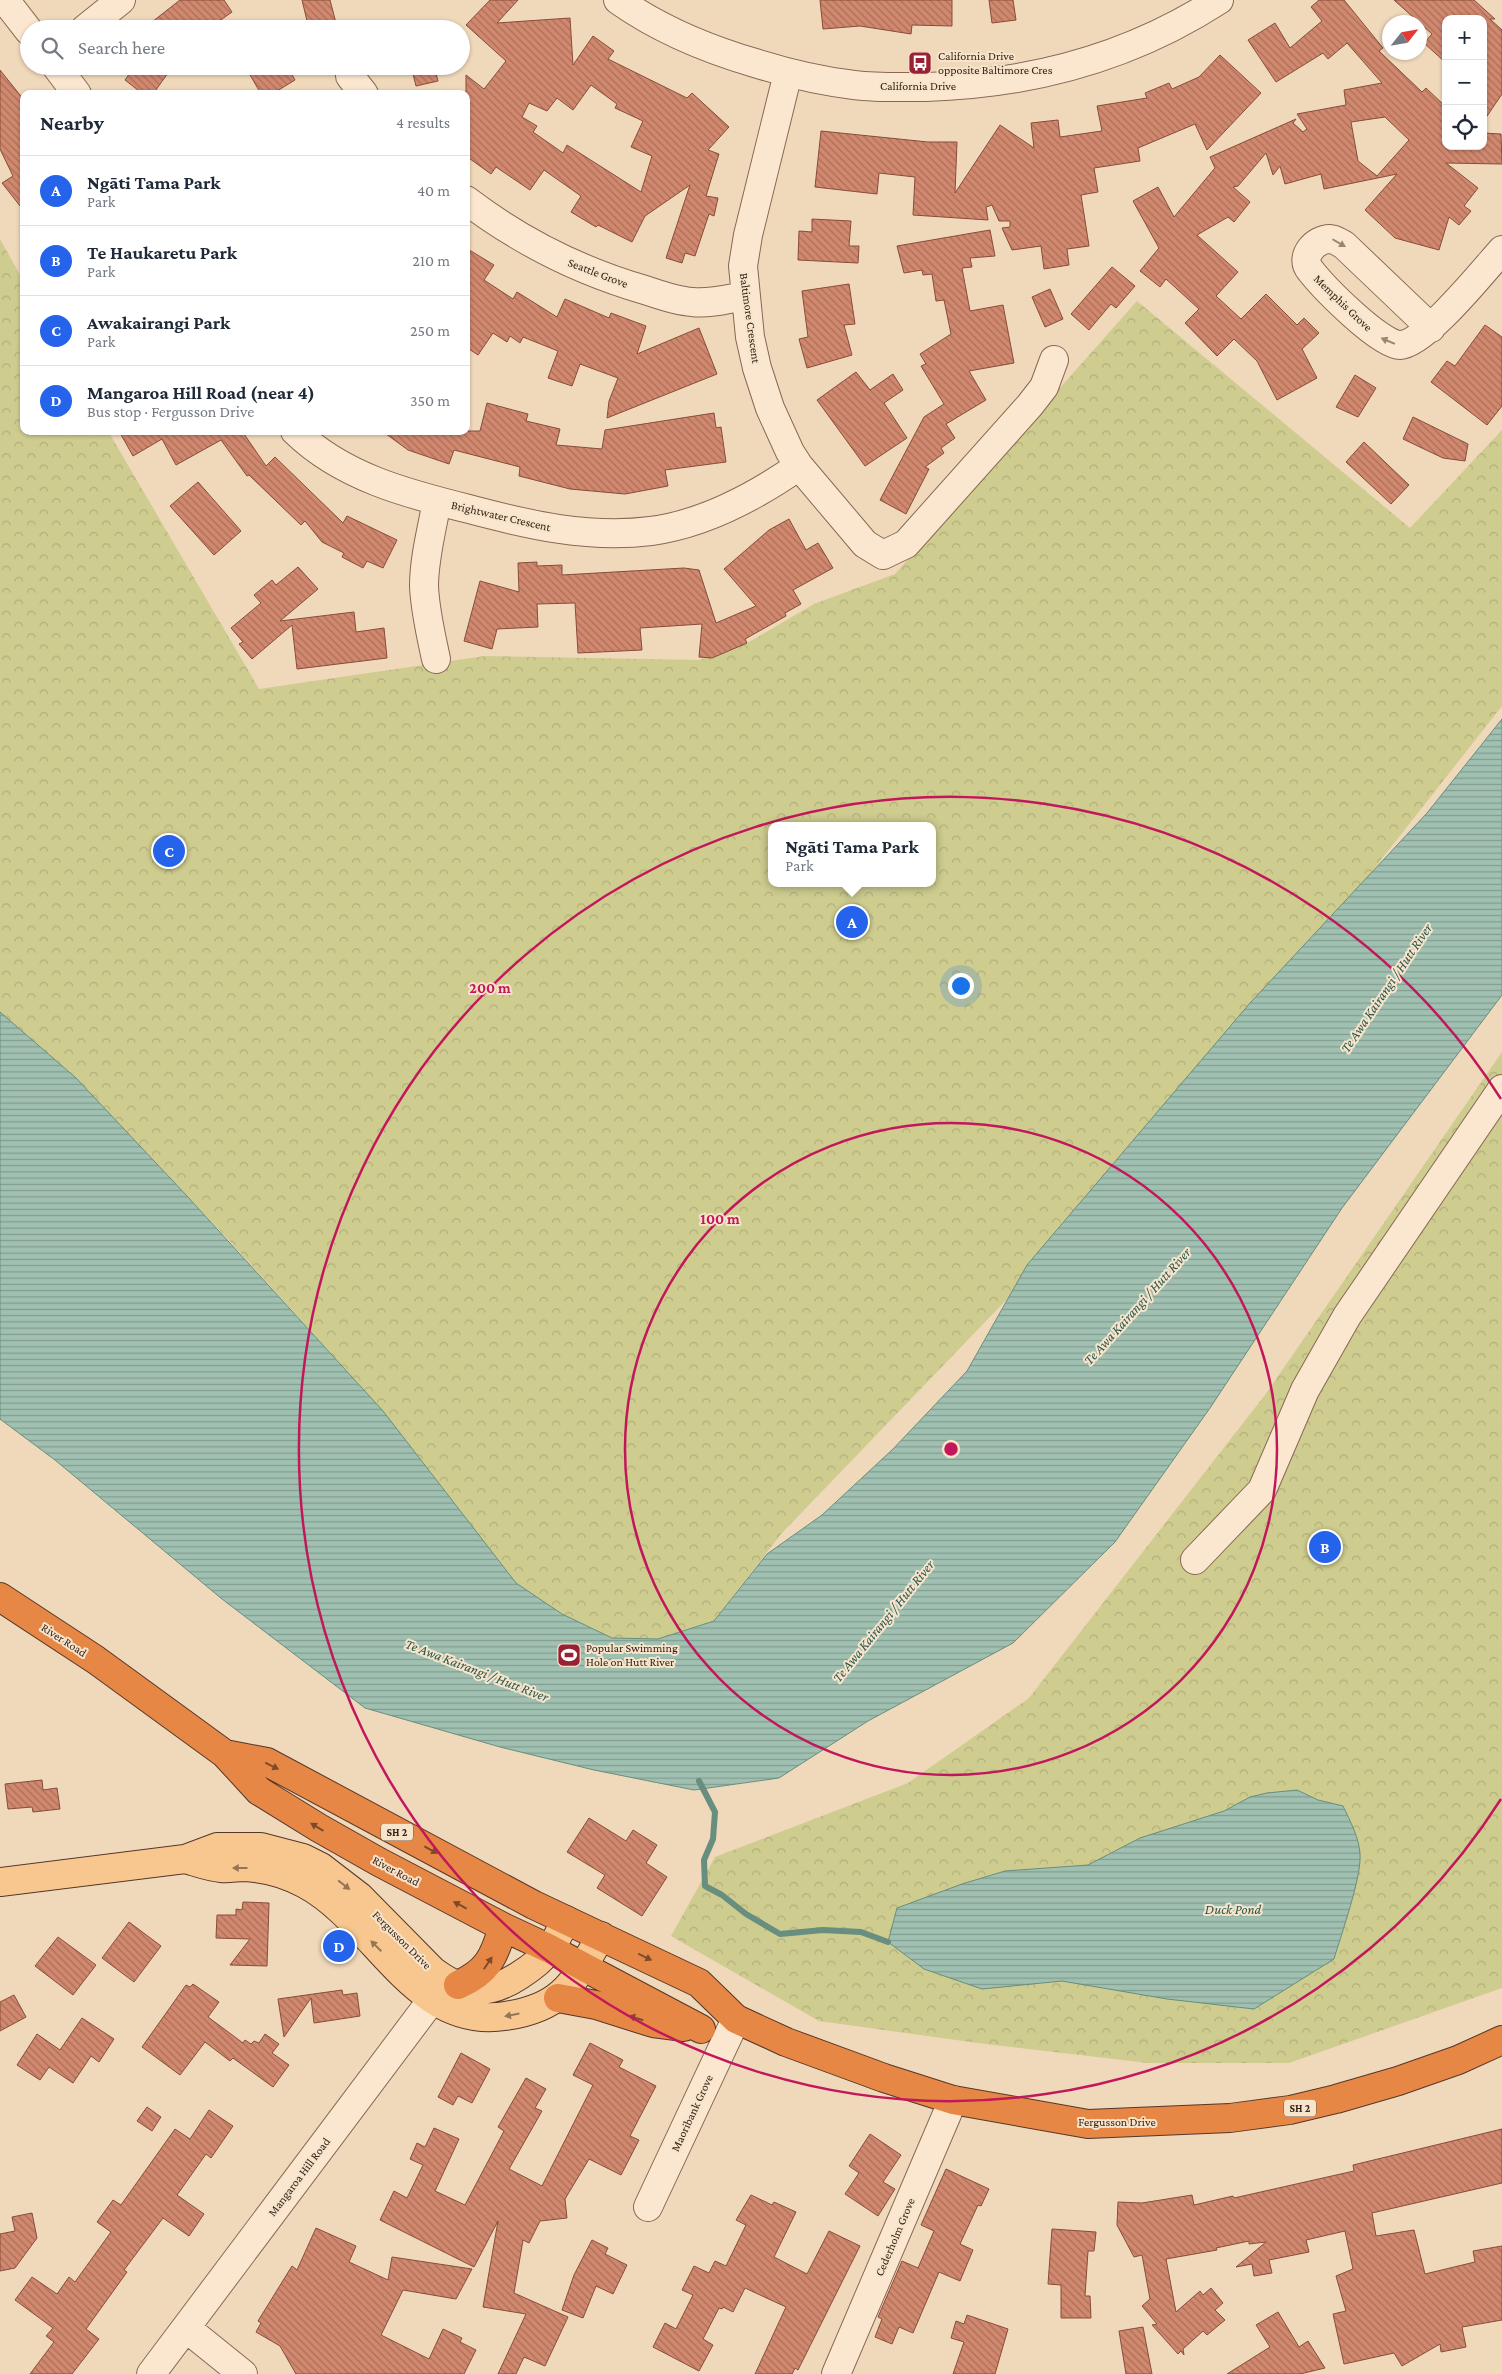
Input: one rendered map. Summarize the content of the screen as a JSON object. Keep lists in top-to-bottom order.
{
  "streets": {
    "highway": ["River Road", "SH 2", "Fergusson Drive"],
    "street": [
      "California Drive",
      "Seattle Grove",
      "Baltimore Crescent",
      "Brightwater Crescent",
      "Maoribank Grove",
      "Mangaroa Hill Road",
      "Cederholm Grove"
    ]
  },
  "crossings": [
    ["California Drive", "Baltimore Crescent"],
    ["Seattle Grove", "Baltimore Crescent"],
    ["Baltimore Crescent", "Brightwater Crescent"],
    ["River Road", "SH 2"],
    ["River Road", "Fergusson Drive"],
    ["SH 2", "Fergusson Drive"],
    ["Fergusson Drive", "Maoribank Grove"],
    ["Fergusson Drive", "Mangaroa Hill Road"],
    ["Fergusson Drive", "Cederholm Grove"]
  ],
  "water": ["Te Awa Kairangi / Hutt River", "Duck Pond"],
  "places": {
    "bus stop": ["California Drive opposite Baltimore Cres"],
    "sports": ["Popular Swimming Hole on Hutt River"]
  },
  "north": "top right",
  "page": {
    "map_buttons": ["+", "−"],
    "search": "Search here",
    "heading": ["Nearby", "4 results"],
    "list": [
      {
        "mark": "A",
        "name": "Ngāti Tama Park",
        "note": "Park",
        "value": "40 m"
      },
      {
        "mark": "B",
        "name": "Te Haukaretu Park",
        "note": "Park",
        "value": "210 m"
      },
      {
        "mark": "C",
        "name": "Awakairangi Park",
        "note": "Park",
        "value": "250 m"
      },
      {
        "mark": "D",
        "name": "Mangaroa Hill Road (near 4)",
        "note": "Bus stop · Fergusson Drive",
        "value": "350 m"
      }
    ],
    "popup": ["Ngāti Tama Park", "Park"],
    "pins": [
      "C",
      "A",
      "B",
      "D"
    ]
  },
  "rings": ["200 m", "100 m"]
}
